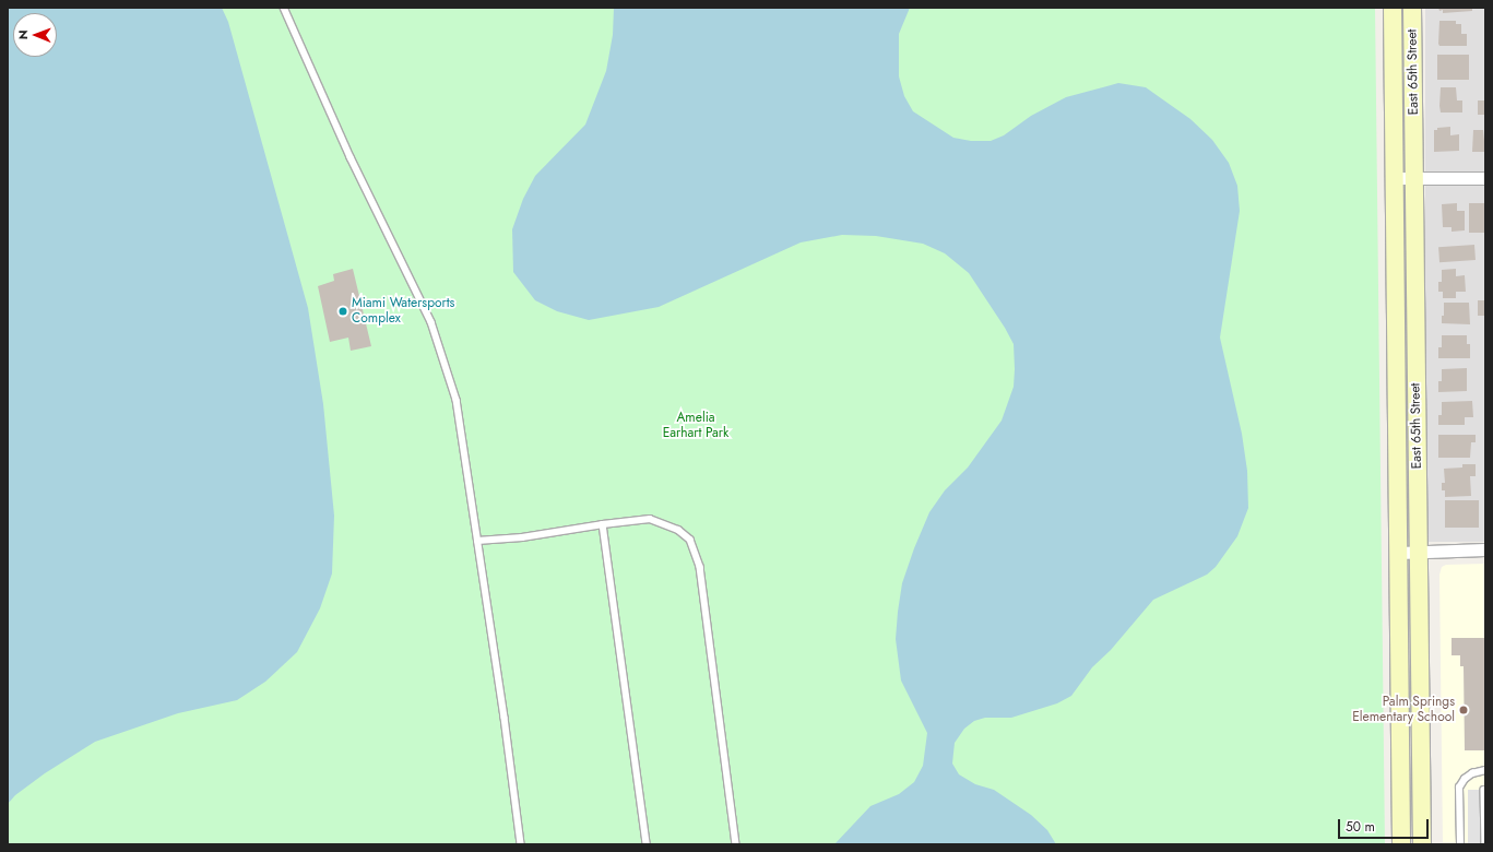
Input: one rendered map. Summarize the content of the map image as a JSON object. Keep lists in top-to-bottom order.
{
  "streets": {
    "main road": ["East 65th Street"]
  },
  "parks": ["Amelia Earhart Park"],
  "places": ["Miami Watersports Complex", "Palm Springs Elementary School"],
  "scale_bar": "50 m",
  "north": "left"
}
